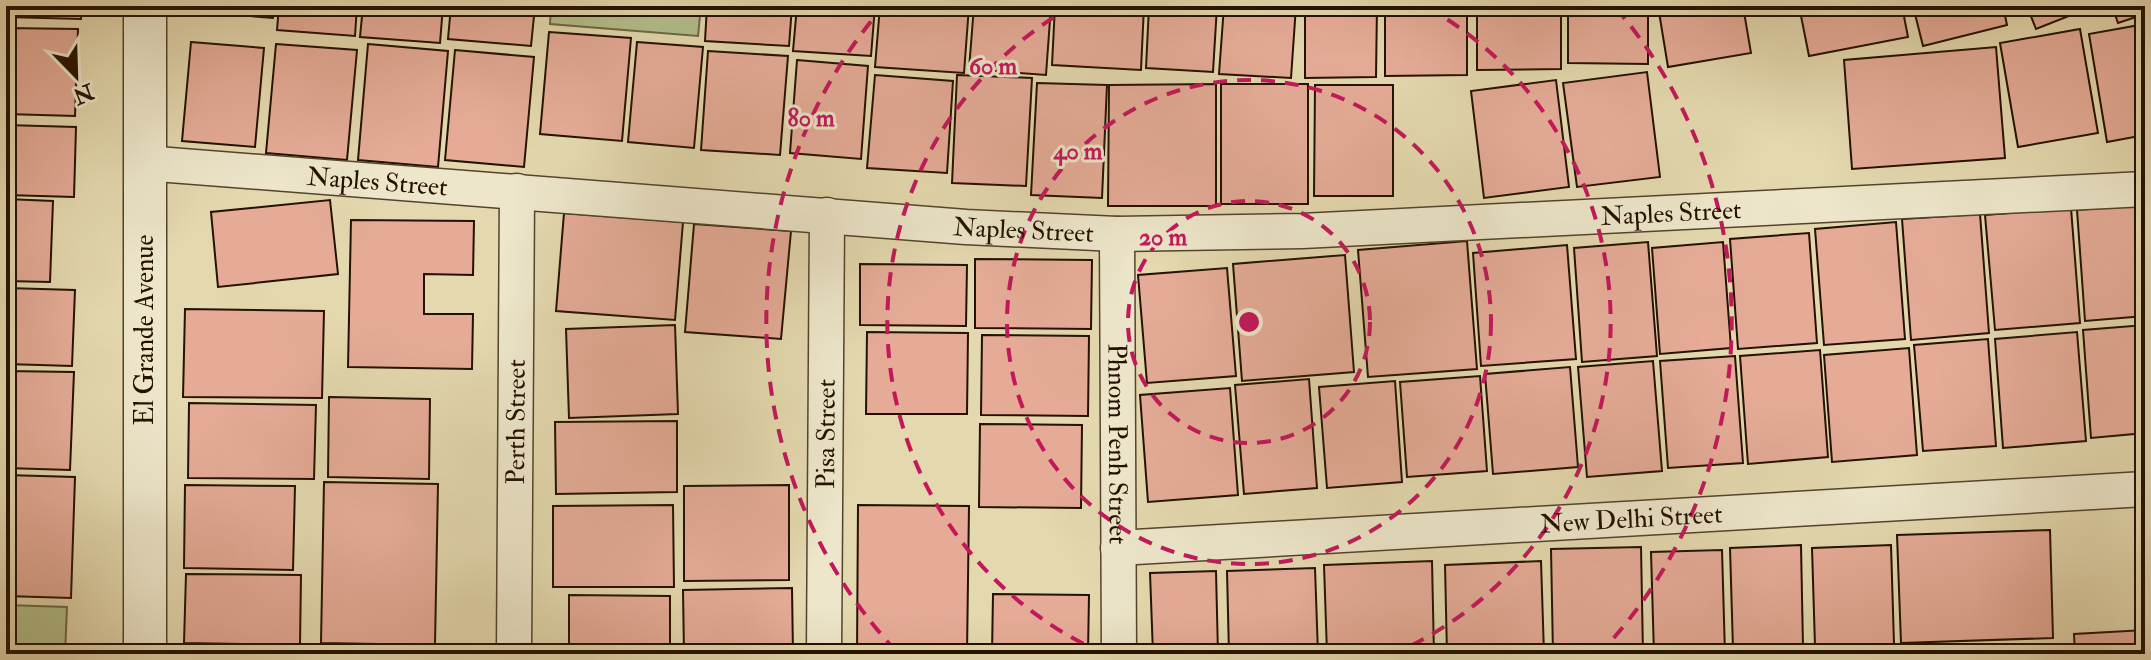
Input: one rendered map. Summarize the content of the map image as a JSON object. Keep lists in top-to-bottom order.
{
  "streets": {
    "street": [
      "Naples Street",
      "El Grande Avenue",
      "Perth Street",
      "Pisa Street",
      "Phnom Penh Street",
      "New Delhi Street"
    ]
  },
  "crossings": [
    ["Naples Street", "El Grande Avenue"],
    ["Naples Street", "Perth Street"],
    ["Naples Street", "Pisa Street"],
    ["Naples Street", "Phnom Penh Street"],
    ["Phnom Penh Street", "New Delhi Street"]
  ],
  "north": "bottom right",
  "rings": [
    "60 m",
    "80 m",
    "40 m",
    "20 m"
  ]
}
